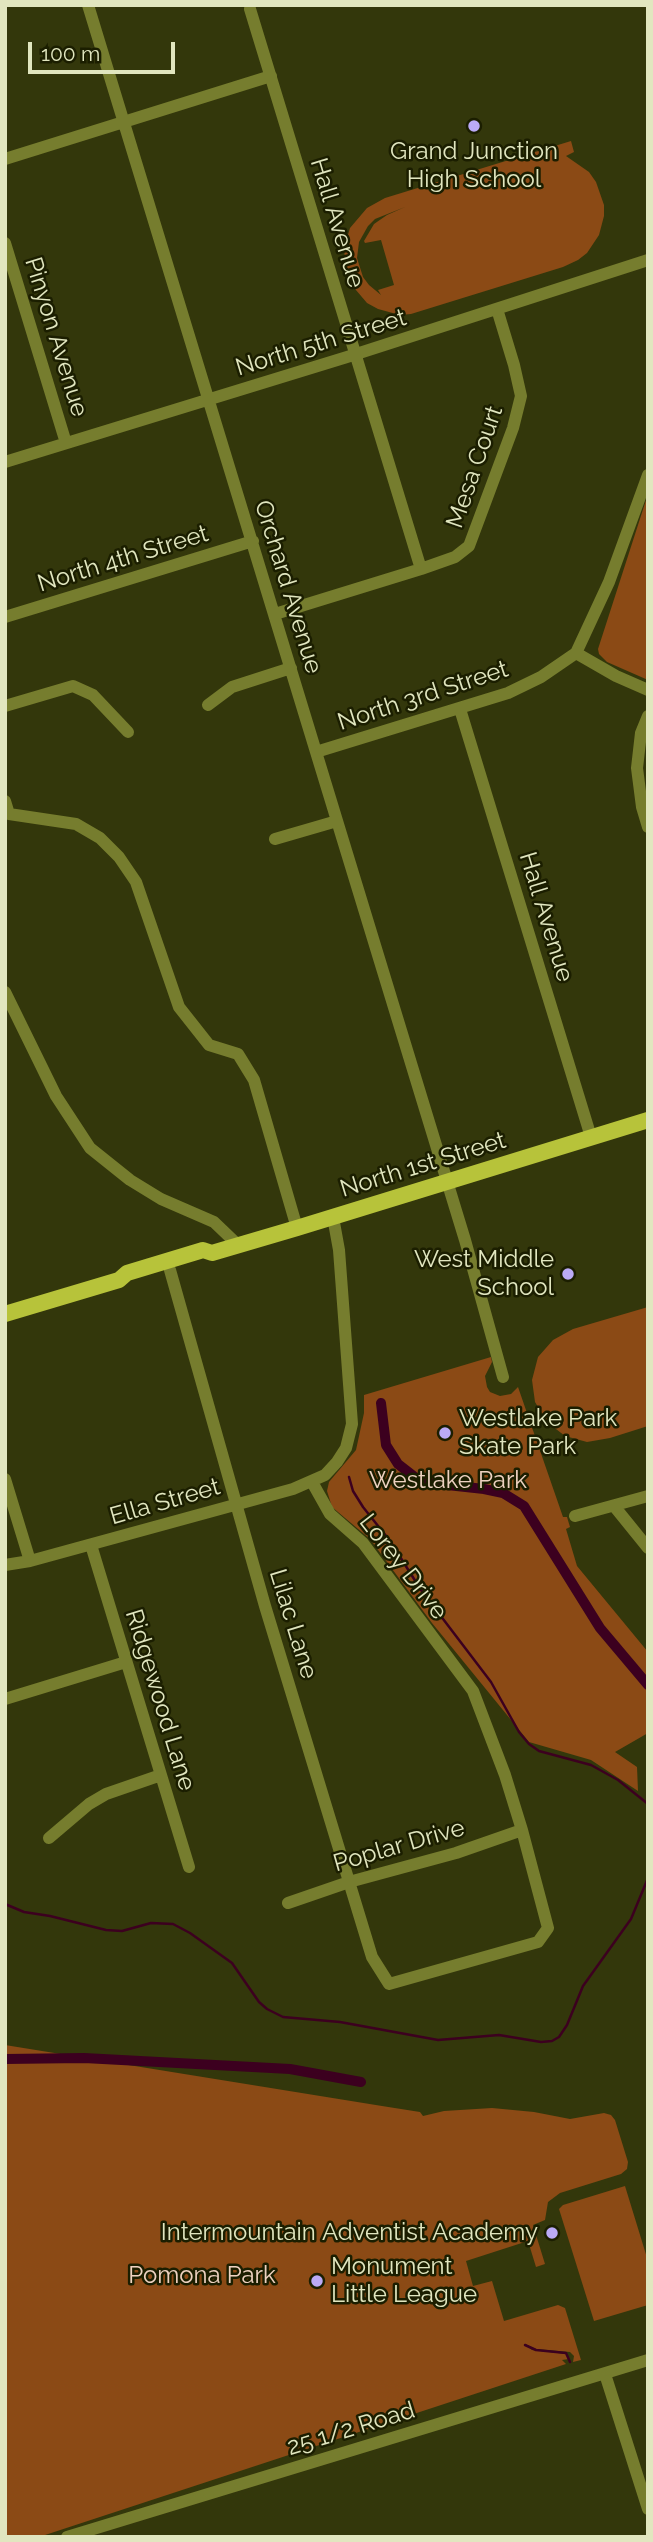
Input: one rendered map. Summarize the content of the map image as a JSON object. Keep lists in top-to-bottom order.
{
  "streets": {
    "main road": ["North 1st Street"],
    "street": [
      "Hall Avenue",
      "Pinyon Avenue",
      "North 5th Street",
      "Mesa Court",
      "North 4th Street",
      "Orchard Avenue",
      "North 3rd Street",
      "Ella Street",
      "Lorey Drive",
      "Lilac Lane",
      "Ridgewood Lane",
      "Poplar Drive",
      "25 1/2 Road"
    ]
  },
  "crossings": [
    ["Hall Avenue", "North 5th Street"],
    ["Hall Avenue", "Mesa Court"],
    ["Hall Avenue", "North 3rd Street"],
    ["Hall Avenue", "North 1st Street"],
    ["Pinyon Avenue", "North 5th Street"],
    ["North 5th Street", "Mesa Court"],
    ["North 5th Street", "Orchard Avenue"],
    ["North 4th Street", "Orchard Avenue"],
    ["Orchard Avenue", "North 3rd Street"],
    ["Orchard Avenue", "North 1st Street"],
    ["North 1st Street", "Lilac Lane"],
    ["Ella Street", "Lorey Drive"],
    ["Ella Street", "Lilac Lane"],
    ["Ella Street", "Ridgewood Lane"],
    ["Lorey Drive", "Lilac Lane"],
    ["Lorey Drive", "Poplar Drive"],
    ["Lilac Lane", "Poplar Drive"]
  ],
  "parks": ["Westlake Park", "Pomona Park"],
  "places": [
    "Grand Junction High School",
    "West Middle School",
    "Westlake Park Skate Park",
    "Intermountain Adventist Academy",
    "Monument Little League"
  ],
  "scale_bar": "100 m"
}
